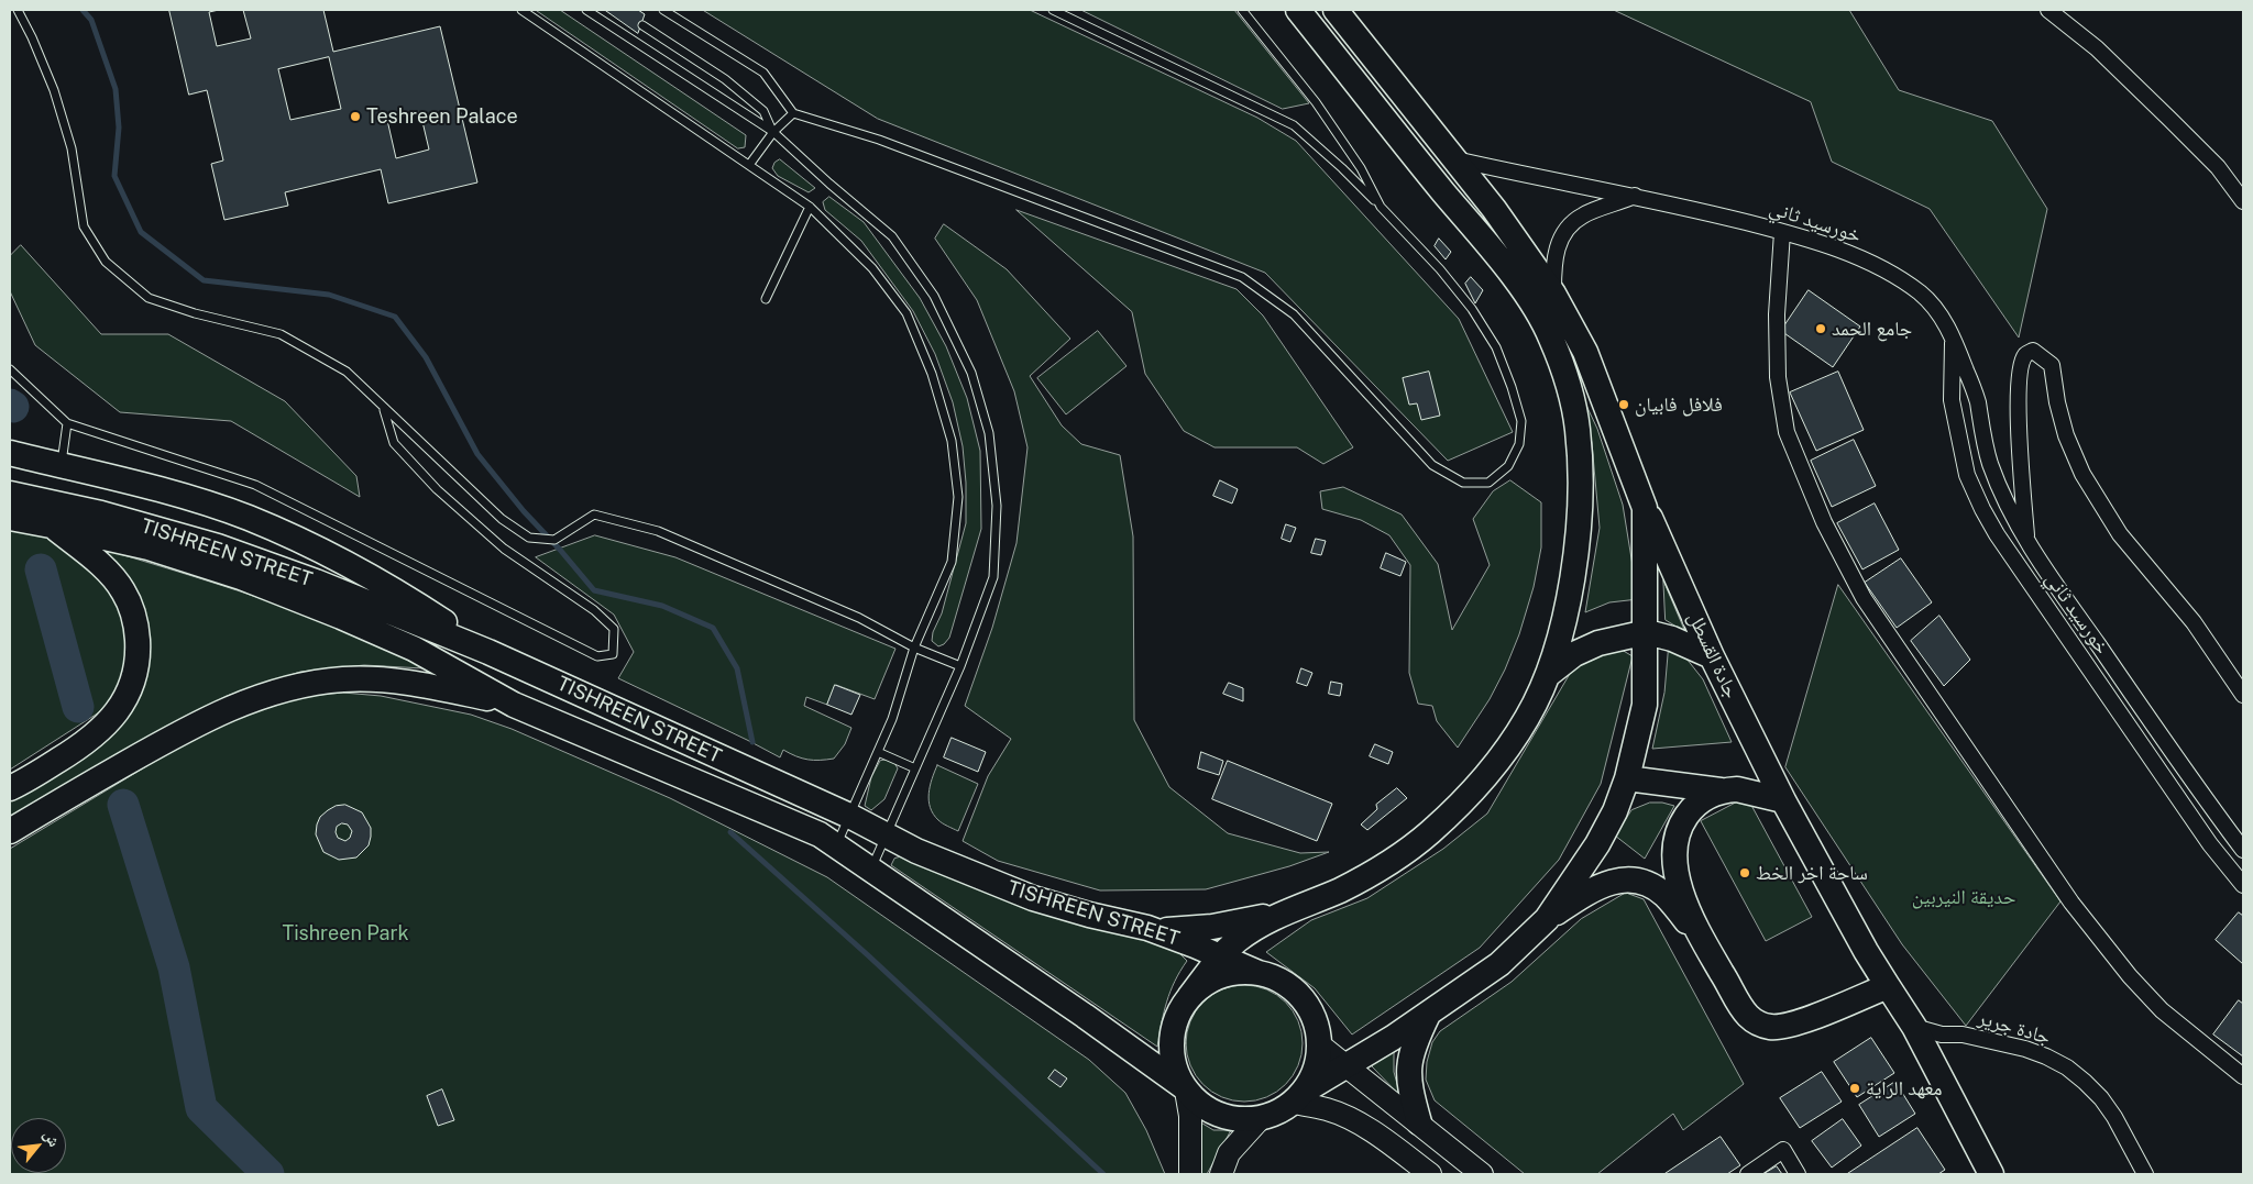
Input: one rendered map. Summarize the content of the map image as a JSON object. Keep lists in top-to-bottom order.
{
  "streets": {
    "main road": ["TISHREEN STREET", "جادة القسطل"],
    "street": ["خورسيد ثاني", "جادة جرير"]
  },
  "crossings": [
    ["خورسيد ثاني", "جادة القسطل"],
    ["جادة القسطل", "جادة جرير"]
  ],
  "parks": ["حديقة النيربين", "Tishreen Park"],
  "places": [
    "Teshreen Palace",
    "جامع الحمد",
    "فلافل فابيان",
    "ساحة اخر الخط",
    "معهد الراية"
  ],
  "north": "top right"
}
